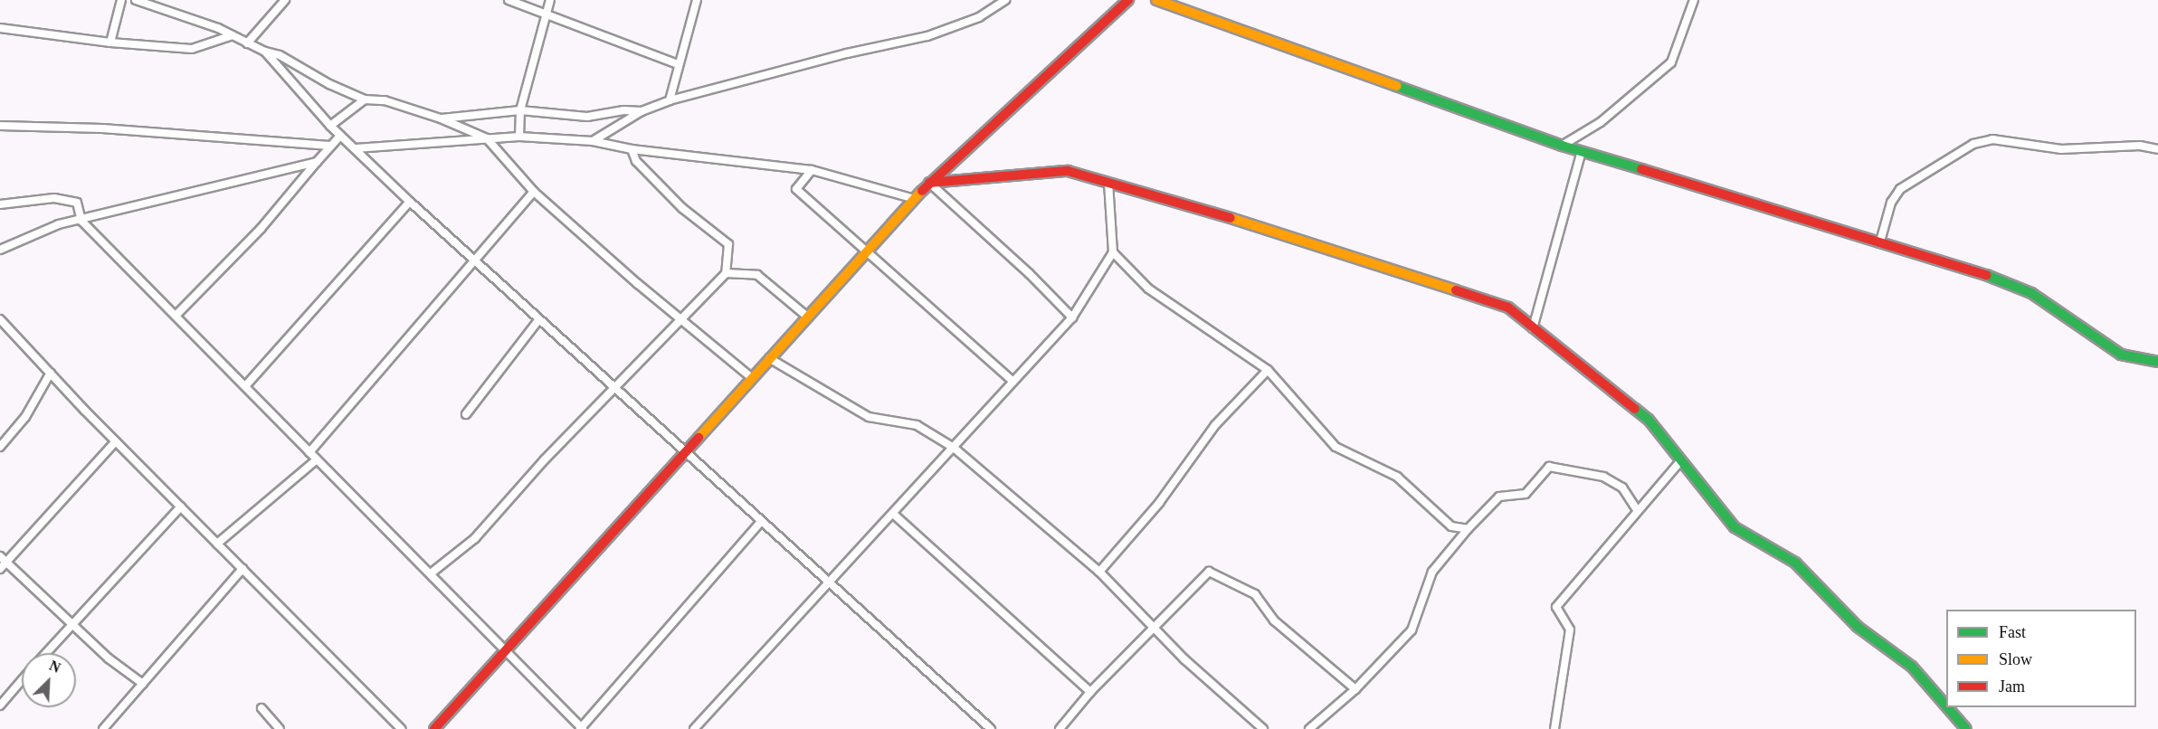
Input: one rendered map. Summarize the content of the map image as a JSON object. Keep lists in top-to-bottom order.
{
  "legend": ["Fast", "Slow", "Jam"],
  "north": "top right"
}
